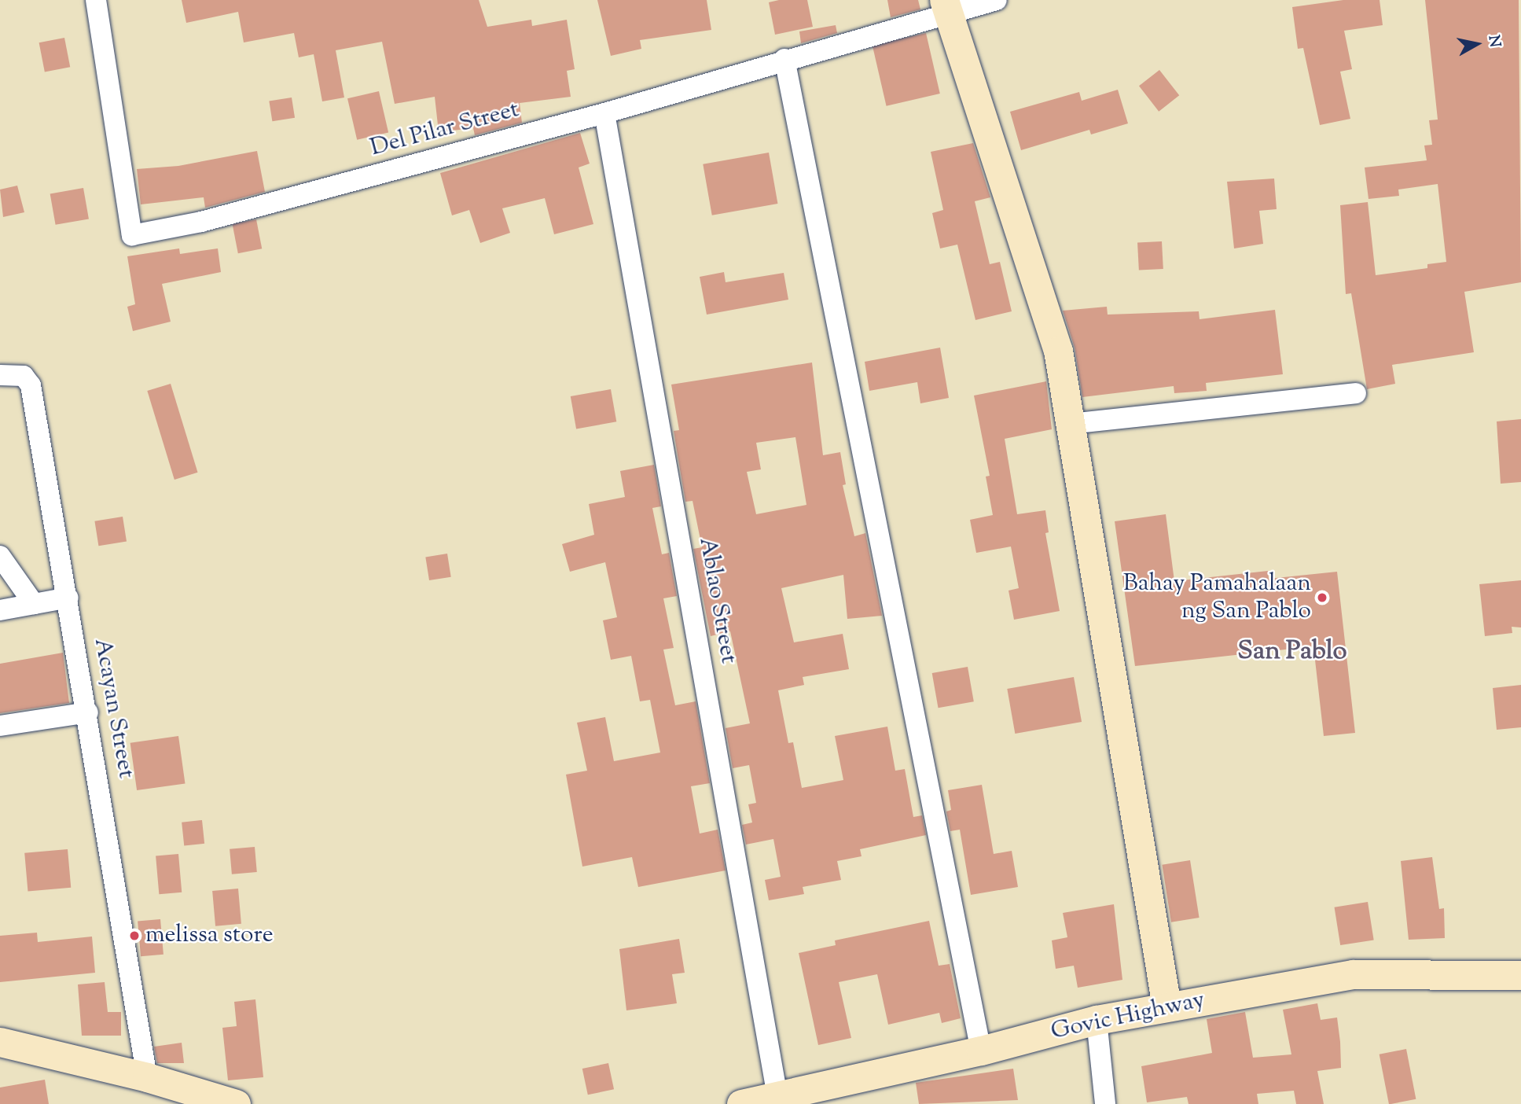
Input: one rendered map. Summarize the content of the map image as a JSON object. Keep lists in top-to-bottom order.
{
  "streets": {
    "main road": ["Govic Highway"],
    "street": ["Del Pilar Street", "Ablao Street", "Acayan Street"]
  },
  "crossings": [
    ["Del Pilar Street", "Ablao Street"],
    ["Ablao Street", "Govic Highway"]
  ],
  "districts": ["San Pablo"],
  "places": ["Bahay Pamahalaan ng San Pablo", "melissa store"],
  "north": "right"
}
